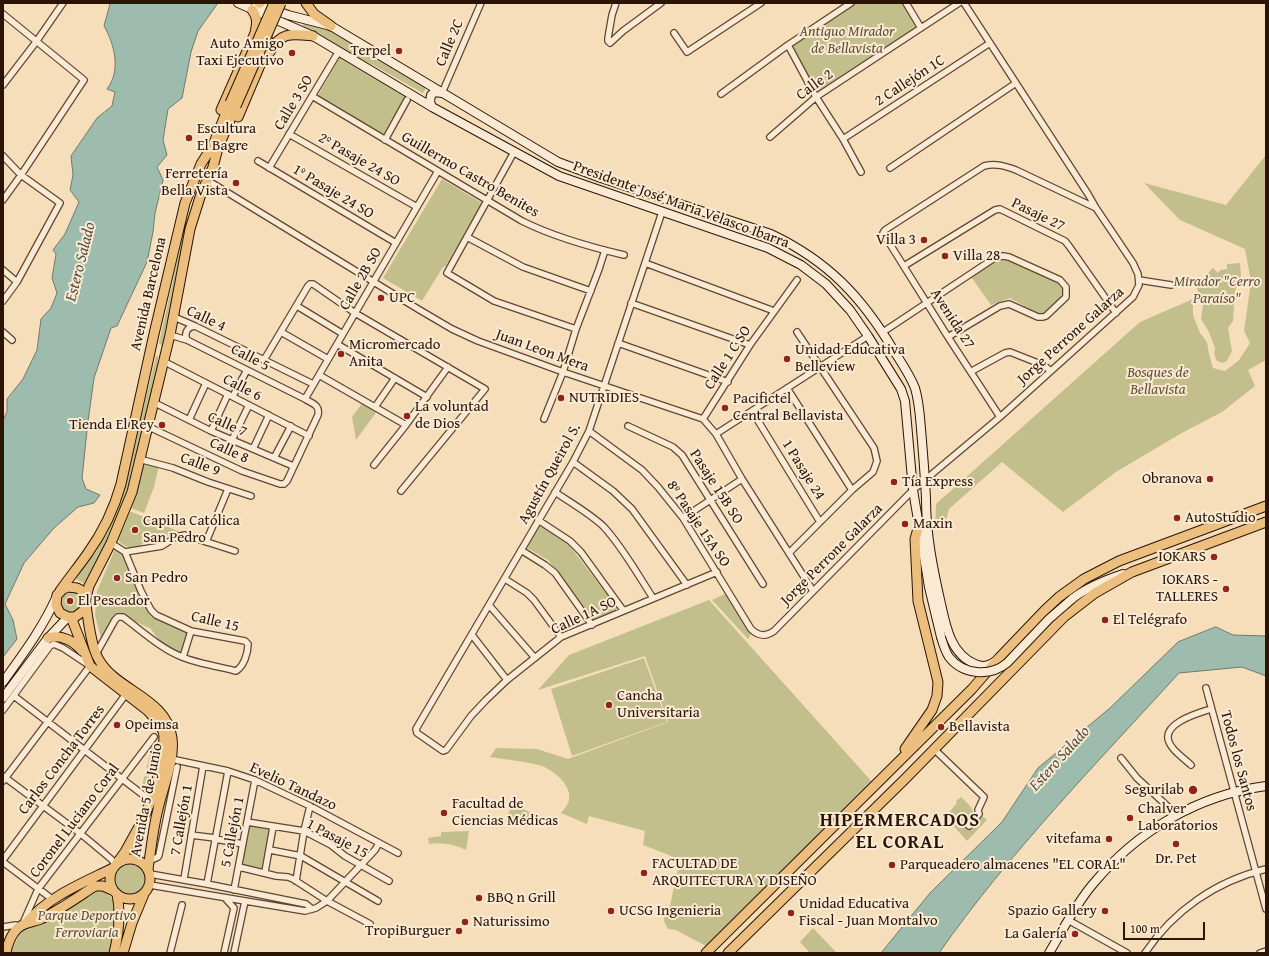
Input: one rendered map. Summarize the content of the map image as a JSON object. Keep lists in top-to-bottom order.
{
  "streets": {
    "main road": ["Presidente José Maria Velasco Ibarra", "Avenida Barcelona", "Avenida 5 de Junio"],
    "street": [
      "Calle 2C",
      "2 Callejón 1C",
      "Calle 2",
      "Calle 3 SO",
      "2º Pasaje 24 SO",
      "Guillermo Castro Benites",
      "1º Pasaje 24 SO",
      "Pasaje 27",
      "Calle 2B SO",
      "Calle 4",
      "Avenida 27",
      "Jorge Perrone Galarza",
      "Juan Leon Mera",
      "Calle 5",
      "Calle 1 C SO",
      "Calle 6",
      "Calle 7",
      "Calle 8",
      "Calle 9",
      "1 Pasaje 24",
      "Agustín Queirol S.",
      "Pasaje 15B SO",
      "8º Pasaje 15A SO",
      "Calle 1A SO",
      "Calle 15",
      "Carlos Concha Torres",
      "Todos los Santos",
      "Evelio Tandazo",
      "7 Callejón 1",
      "Coronel Luciano Coral",
      "5 Callejón 1",
      "1 Pasaje 15"
    ]
  },
  "crossings": [
    ["Calle 2C", "Presidente José Maria Velasco Ibarra"],
    ["2 Callejón 1C", "Jorge Perrone Galarza"],
    ["Calle 3 SO", "2º Pasaje 24 SO"],
    ["Calle 3 SO", "Guillermo Castro Benites"],
    ["Calle 3 SO", "1º Pasaje 24 SO"],
    ["Calle 3 SO", "Presidente José Maria Velasco Ibarra"],
    ["2º Pasaje 24 SO", "Calle 2B SO"],
    ["Guillermo Castro Benites", "Calle 2B SO"],
    ["1º Pasaje 24 SO", "Calle 2B SO"],
    ["Presidente José Maria Velasco Ibarra", "Jorge Perrone Galarza"],
    ["Presidente José Maria Velasco Ibarra", "Agustín Queirol S."],
    ["Pasaje 27", "Avenida 27"],
    ["Pasaje 27", "Jorge Perrone Galarza"],
    ["Calle 2B SO", "Calle 4"],
    ["Calle 2B SO", "Juan Leon Mera"],
    ["Calle 2B SO", "Calle 5"],
    ["Avenida Barcelona", "Calle 4"],
    ["Avenida Barcelona", "Juan Leon Mera"],
    ["Avenida Barcelona", "Calle 5"],
    ["Avenida Barcelona", "Calle 6"],
    ["Avenida Barcelona", "Calle 7"],
    ["Avenida Barcelona", "Calle 8"],
    ["Avenida Barcelona", "Calle 9"],
    ["Avenida Barcelona", "Avenida 5 de Junio"],
    ["Avenida 27", "Jorge Perrone Galarza"],
    ["Jorge Perrone Galarza", "8º Pasaje 15A SO"],
    ["Juan Leon Mera", "Calle 1 C SO"],
    ["Juan Leon Mera", "Agustín Queirol S."],
    ["Calle 5", "Calle 8"],
    ["Calle 6", "Calle 8"],
    ["Calle 7", "Calle 8"],
    ["Agustín Queirol S.", "8º Pasaje 15A SO"],
    ["Agustín Queirol S.", "Calle 1A SO"],
    ["8º Pasaje 15A SO", "Calle 1A SO"],
    ["Carlos Concha Torres", "Avenida 5 de Junio"],
    ["Evelio Tandazo", "Avenida 5 de Junio"],
    ["Evelio Tandazo", "7 Callejón 1"],
    ["Evelio Tandazo", "5 Callejón 1"],
    ["Avenida 5 de Junio", "7 Callejón 1"],
    ["Avenida 5 de Junio", "Coronel Luciano Coral"],
    ["Avenida 5 de Junio", "5 Callejón 1"],
    ["5 Callejón 1", "1 Pasaje 15"]
  ],
  "districts": ["HIPERMERCADOS EL CORAL"],
  "water": ["Estero Salado"],
  "parks": [
    "Antiguo Mirador de Bellavista",
    "Mirador \"Cerro Paraíso\"",
    "Bosques de Bellavista",
    "Parque Deportivo Ferroviaria"
  ],
  "places": [
    "Terpel",
    "Auto Amigo Taxi Ejecutivo",
    "Escultura El Bagre",
    "Ferretería Bella Vista",
    "Villa 3",
    "Villa 28",
    "UPC",
    "Micromercado Anita",
    "Unidad Educativa Belleview",
    "NUTRIDIES",
    "Pacifictel Central Bellavista",
    "La voluntad de Dios",
    "Tienda El Rey",
    "Obranova",
    "Tía Express",
    "AutoStudio",
    "Maxin",
    "Capilla Católica San Pedro",
    "IOKARS",
    "San Pedro",
    "IOKARS - TALLERES",
    "El Pescador",
    "El Telégrafo",
    "Cancha Universitaria",
    "Opeimsa",
    "Bellavista",
    "Segurilab",
    "Facultad de Ciencias Médicas",
    "Chalver Laboratorios",
    "vitefama",
    "Dr. Pet",
    "Parqueadero almacenes \"EL CORAL\"",
    "FACULTAD DE ARQUITECTURA Y DISEÑO",
    "BBQ n Grill",
    "UCSG Ingenieria",
    "Spazio Gallery",
    "Unidad Educativa Fiscal - Juan Montalvo",
    "Naturissimo",
    "TropiBurguer",
    "La Galería"
  ],
  "scale_bar": "100 m"
}
